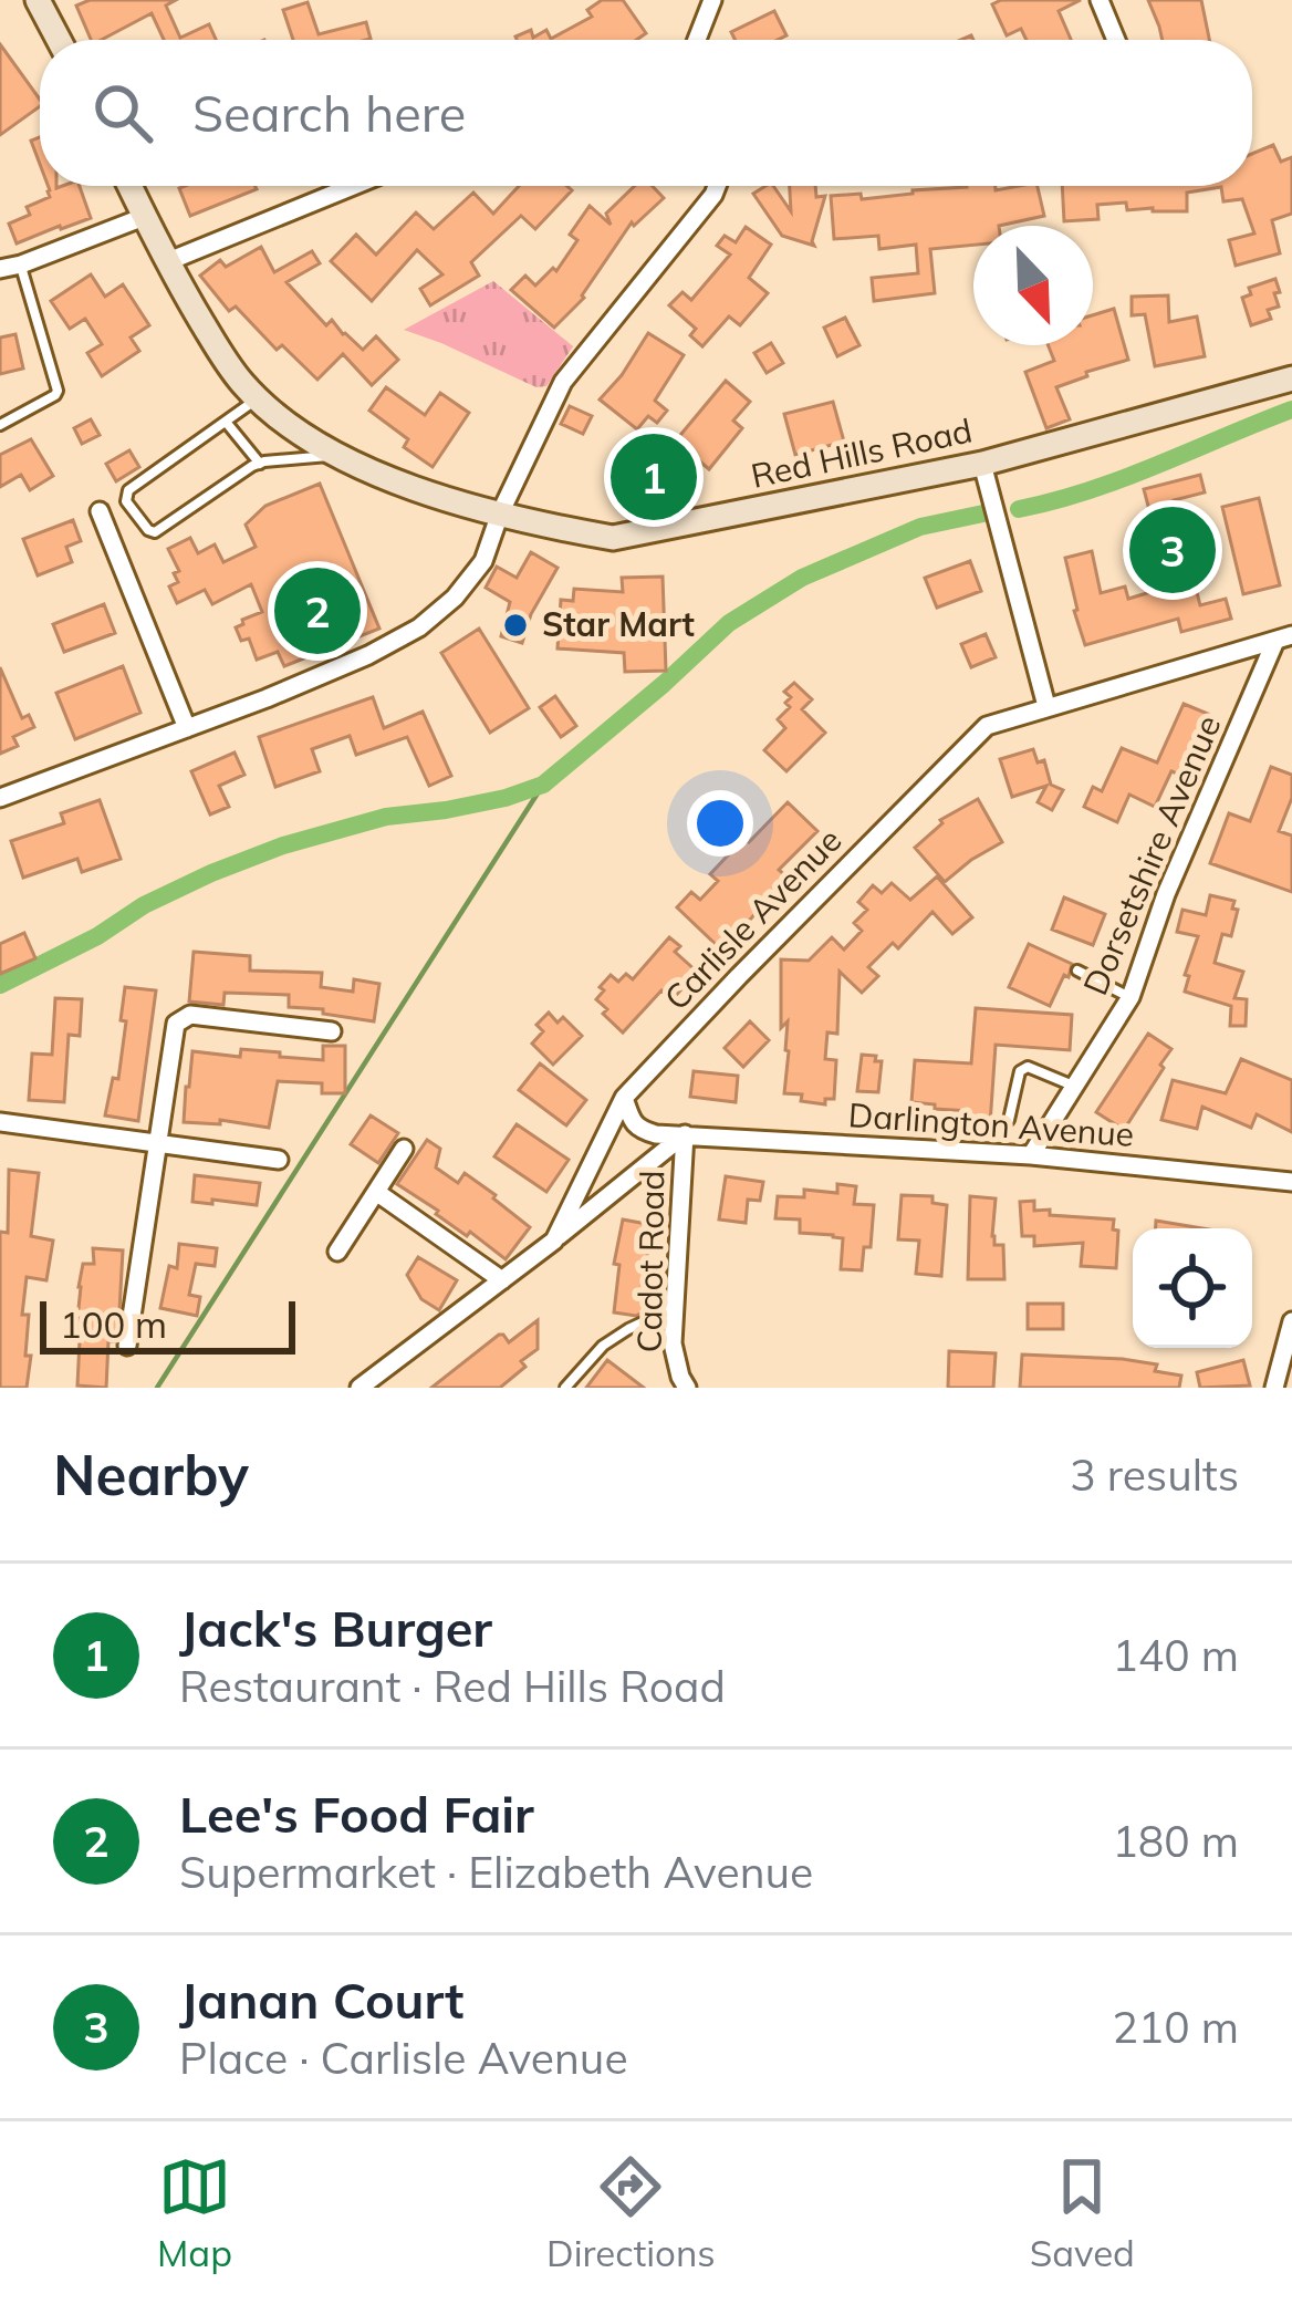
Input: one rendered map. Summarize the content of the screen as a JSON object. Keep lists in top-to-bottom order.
{
  "streets": {
    "main road": ["Red Hills Road"],
    "street": [
      "Dorsetshire Avenue",
      "Carlisle Avenue",
      "Darlington Avenue",
      "Cadot Road"
    ]
  },
  "crossings": [
    ["Dorsetshire Avenue", "Carlisle Avenue"],
    ["Dorsetshire Avenue", "Darlington Avenue"],
    ["Carlisle Avenue", "Darlington Avenue"],
    ["Darlington Avenue", "Cadot Road"]
  ],
  "places": ["Star Mart"],
  "scale_bar": "100 m",
  "north": "bottom right",
  "page": {
    "search": "Search here",
    "pins": ["1", "3", "2"],
    "scale": "100 m",
    "heading": ["Nearby", "3 results"],
    "list": [
      {
        "mark": "1",
        "name": "Jack's Burger",
        "note": "Restaurant · Red Hills Road",
        "value": "140 m"
      },
      {
        "mark": "2",
        "name": "Lee's Food Fair",
        "note": "Supermarket · Elizabeth Avenue",
        "value": "180 m"
      },
      {
        "mark": "3",
        "name": "Janan Court",
        "note": "Place · Carlisle Avenue",
        "value": "210 m"
      }
    ],
    "nav": ["Map", "Directions", "Saved"]
  }
}
